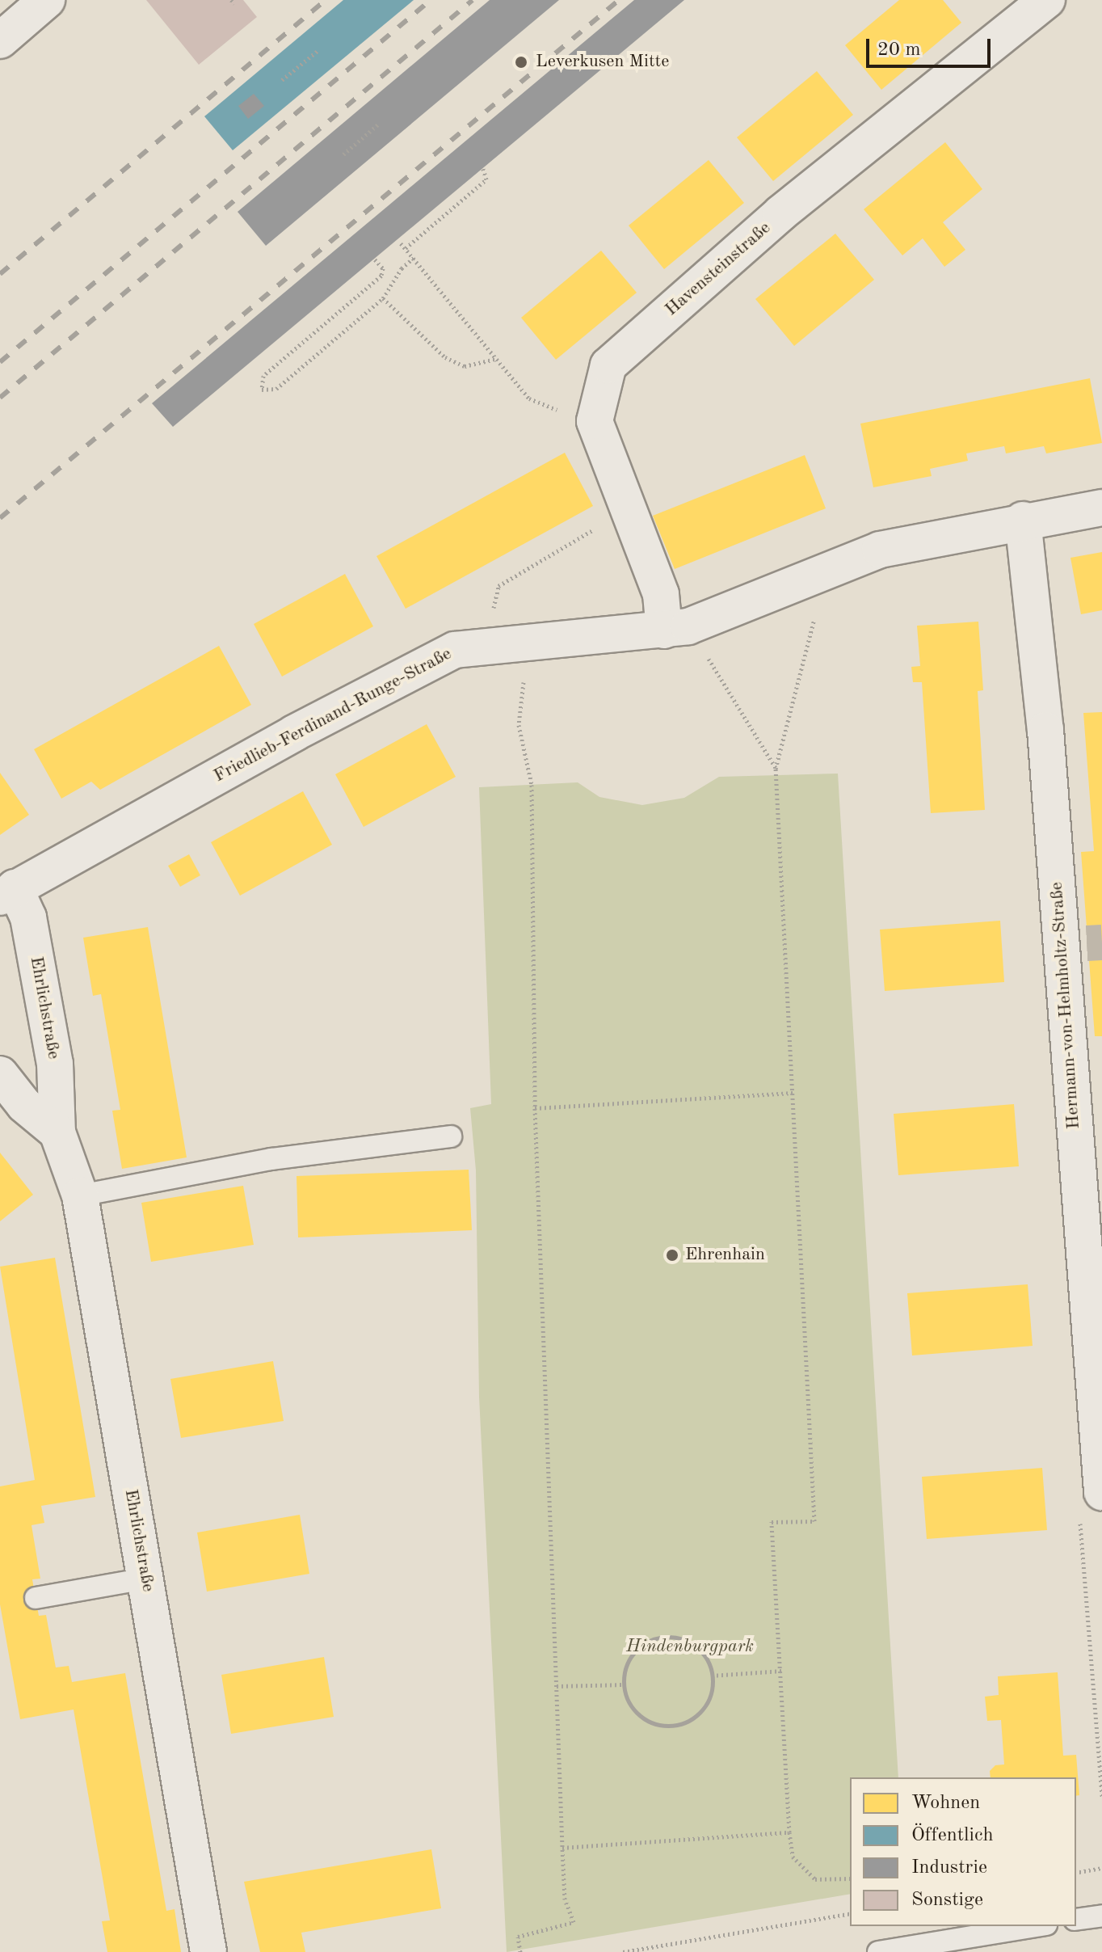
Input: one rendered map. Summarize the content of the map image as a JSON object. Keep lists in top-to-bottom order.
{
  "streets": {
    "street": [
      "Havensteinstraße",
      "Friedlieb-Ferdinand-Runge-Straße",
      "Hermann-von-Helmholtz-Straße",
      "Ehrlichstraße"
    ]
  },
  "crossings": [
    ["Friedlieb-Ferdinand-Runge-Straße", "Hermann-von-Helmholtz-Straße"],
    ["Friedlieb-Ferdinand-Runge-Straße", "Ehrlichstraße"]
  ],
  "parks": ["Hindenburgpark"],
  "places": ["Leverkusen Mitte", "Ehrenhain"],
  "legend": [
    "Wohnen",
    "Öffentlich",
    "Industrie",
    "Sonstige"
  ],
  "scale_bar": "20 m"
}
